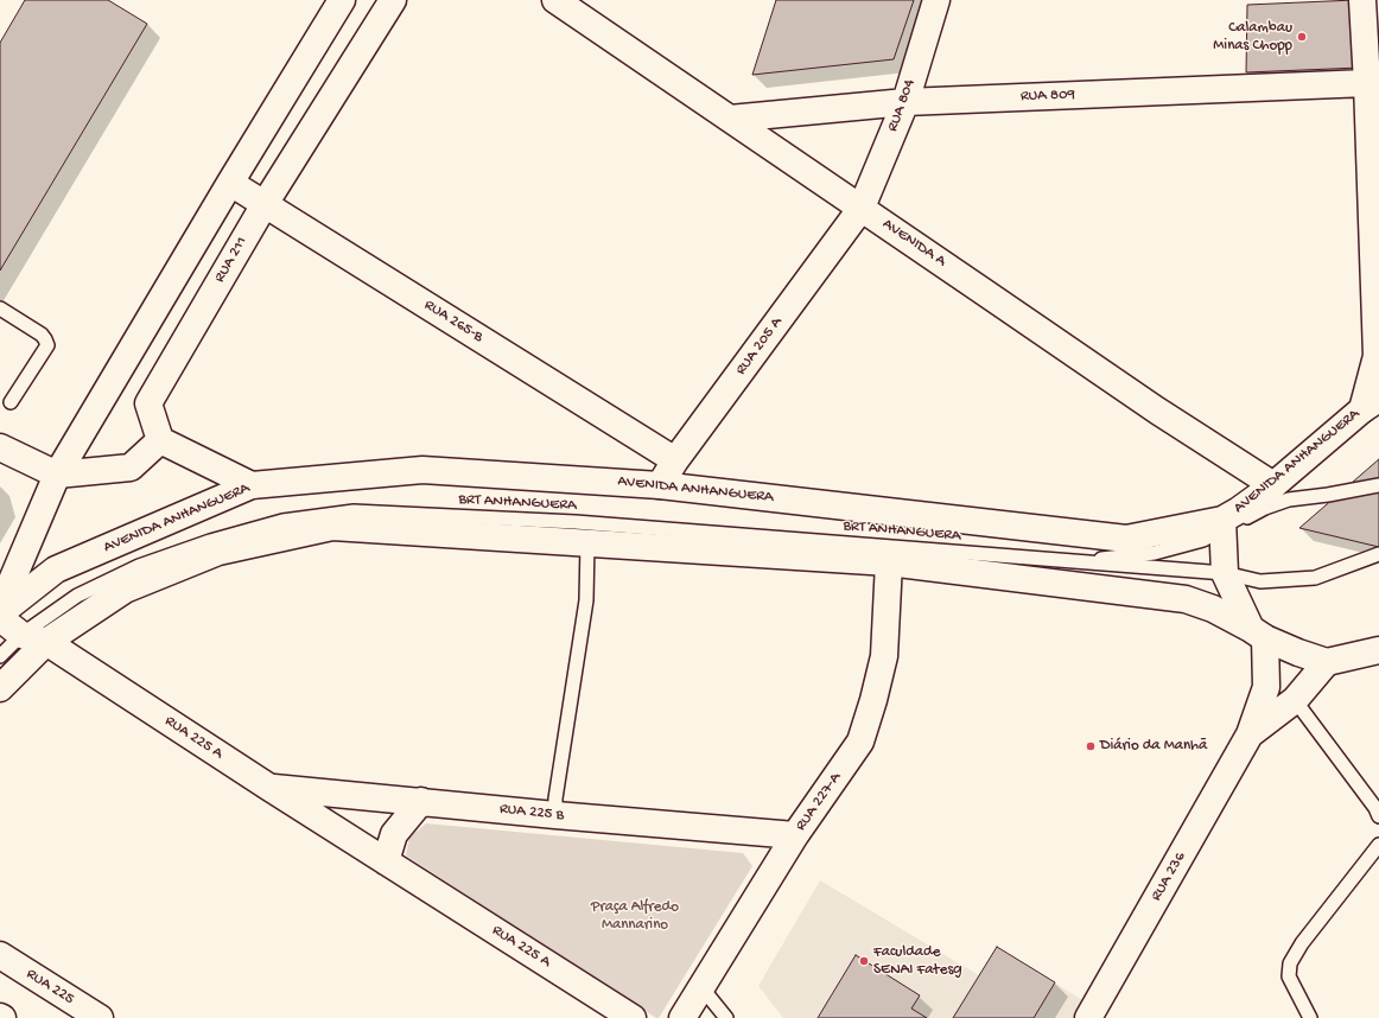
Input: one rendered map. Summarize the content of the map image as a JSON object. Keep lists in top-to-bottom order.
{
  "streets": {
    "street": [
      "RUA 809",
      "RUA 804",
      "AVENIDA A",
      "RUA 211",
      "RUA 265-B",
      "RUA 205 A",
      "AVENIDA ANHANGUERA",
      "RUA 225 A",
      "RUA 227-A",
      "RUA 225 B",
      "RUA 236",
      "RUA 225"
    ],
    "lane": ["BRT ANHANGUERA"]
  },
  "crossings": [
    ["RUA 809", "RUA 804"],
    ["RUA 809", "AVENIDA A"],
    ["RUA 804", "AVENIDA A"],
    ["RUA 804", "RUA 205 A"],
    ["AVENIDA A", "RUA 205 A"],
    ["AVENIDA A", "AVENIDA ANHANGUERA"],
    ["RUA 211", "RUA 265-B"],
    ["RUA 265-B", "RUA 205 A"],
    ["RUA 205 A", "AVENIDA ANHANGUERA"],
    ["AVENIDA ANHANGUERA", "BRT ANHANGUERA"],
    ["BRT ANHANGUERA", "RUA 225 A"],
    ["RUA 225 A", "RUA 225 B"],
    ["RUA 227-A", "RUA 225 B"]
  ],
  "parks": ["Praça Alfredo Mannarino"],
  "places": ["Calambau Minas Chopp", "Diário da Manhã", "Faculdade SENAI Fatesg"]
}
